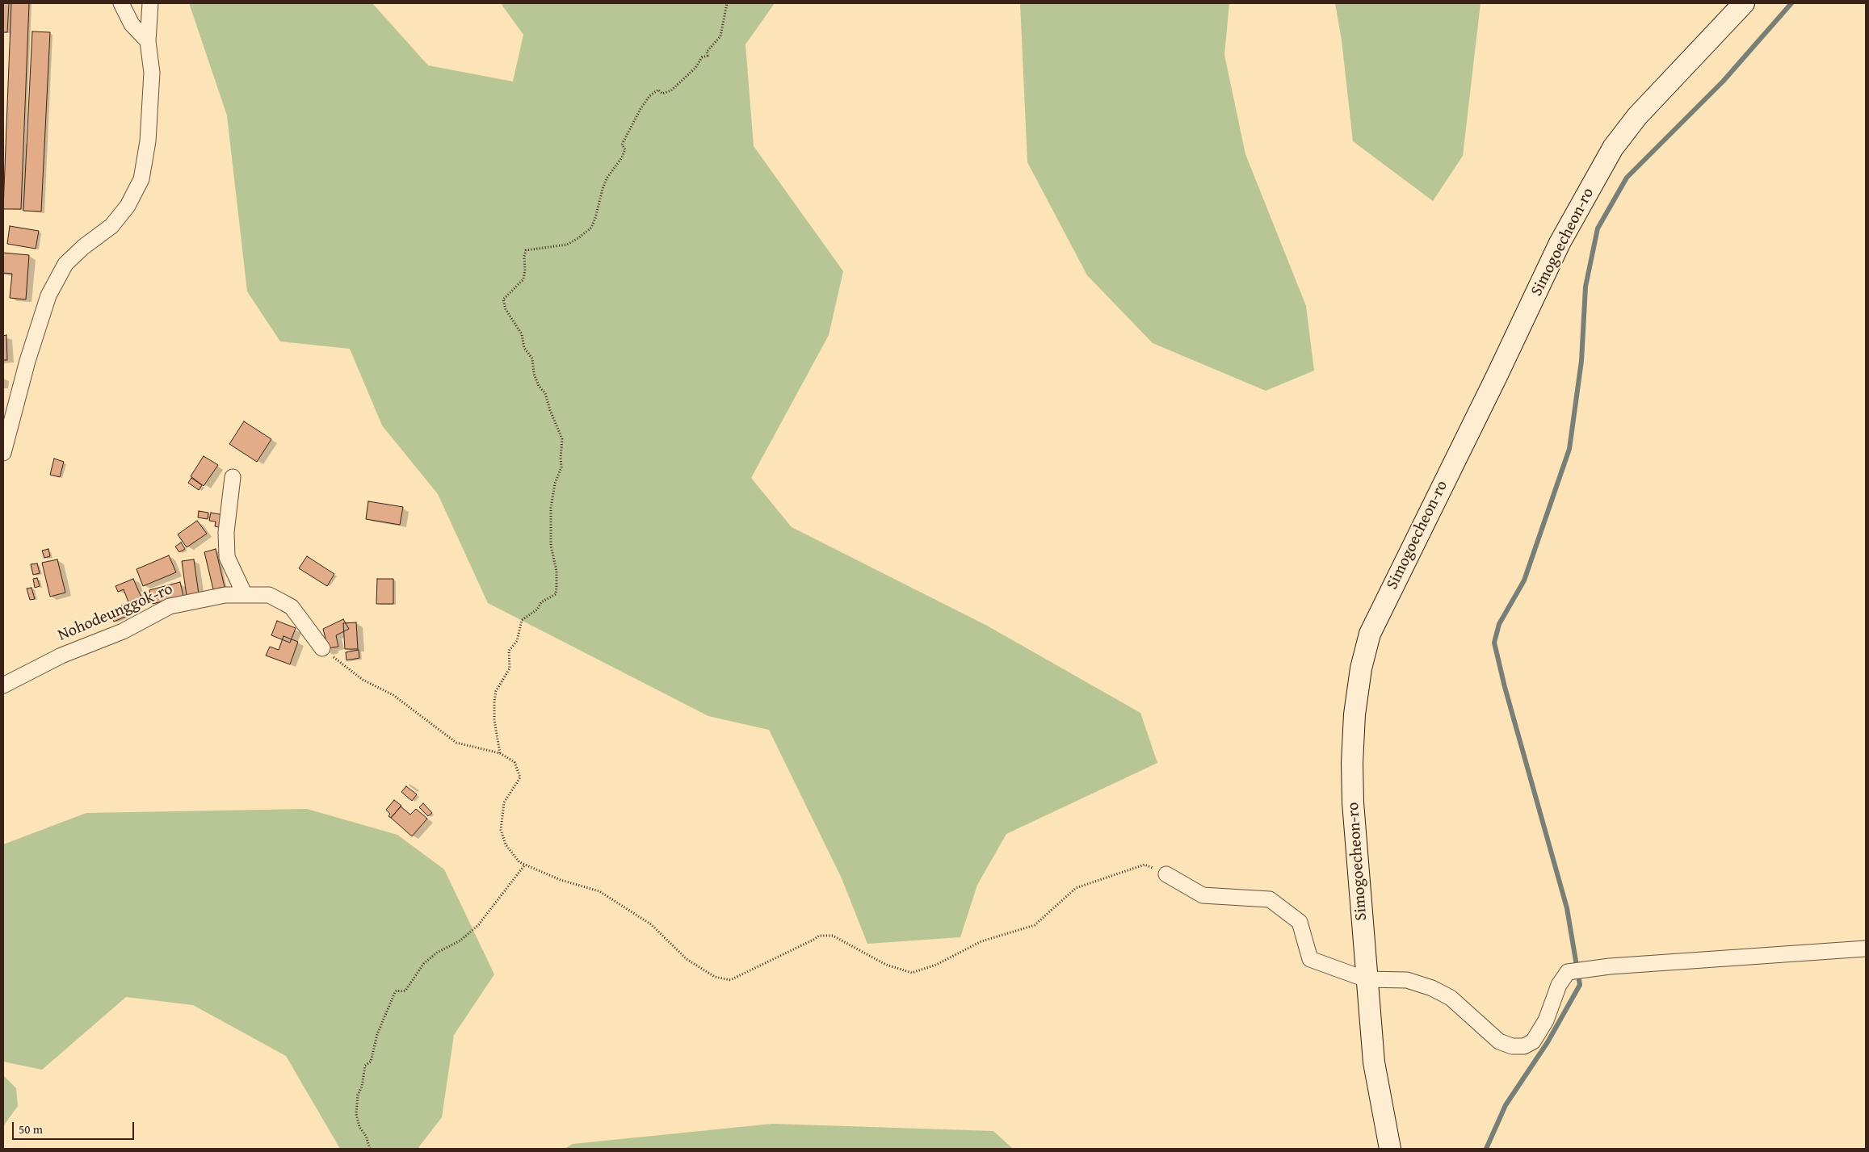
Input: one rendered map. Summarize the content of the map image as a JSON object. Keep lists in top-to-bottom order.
{
  "streets": {
    "street": ["Simogoecheon-ro", "Nohodeunggok-ro"]
  },
  "scale_bar": "50 m"
}
